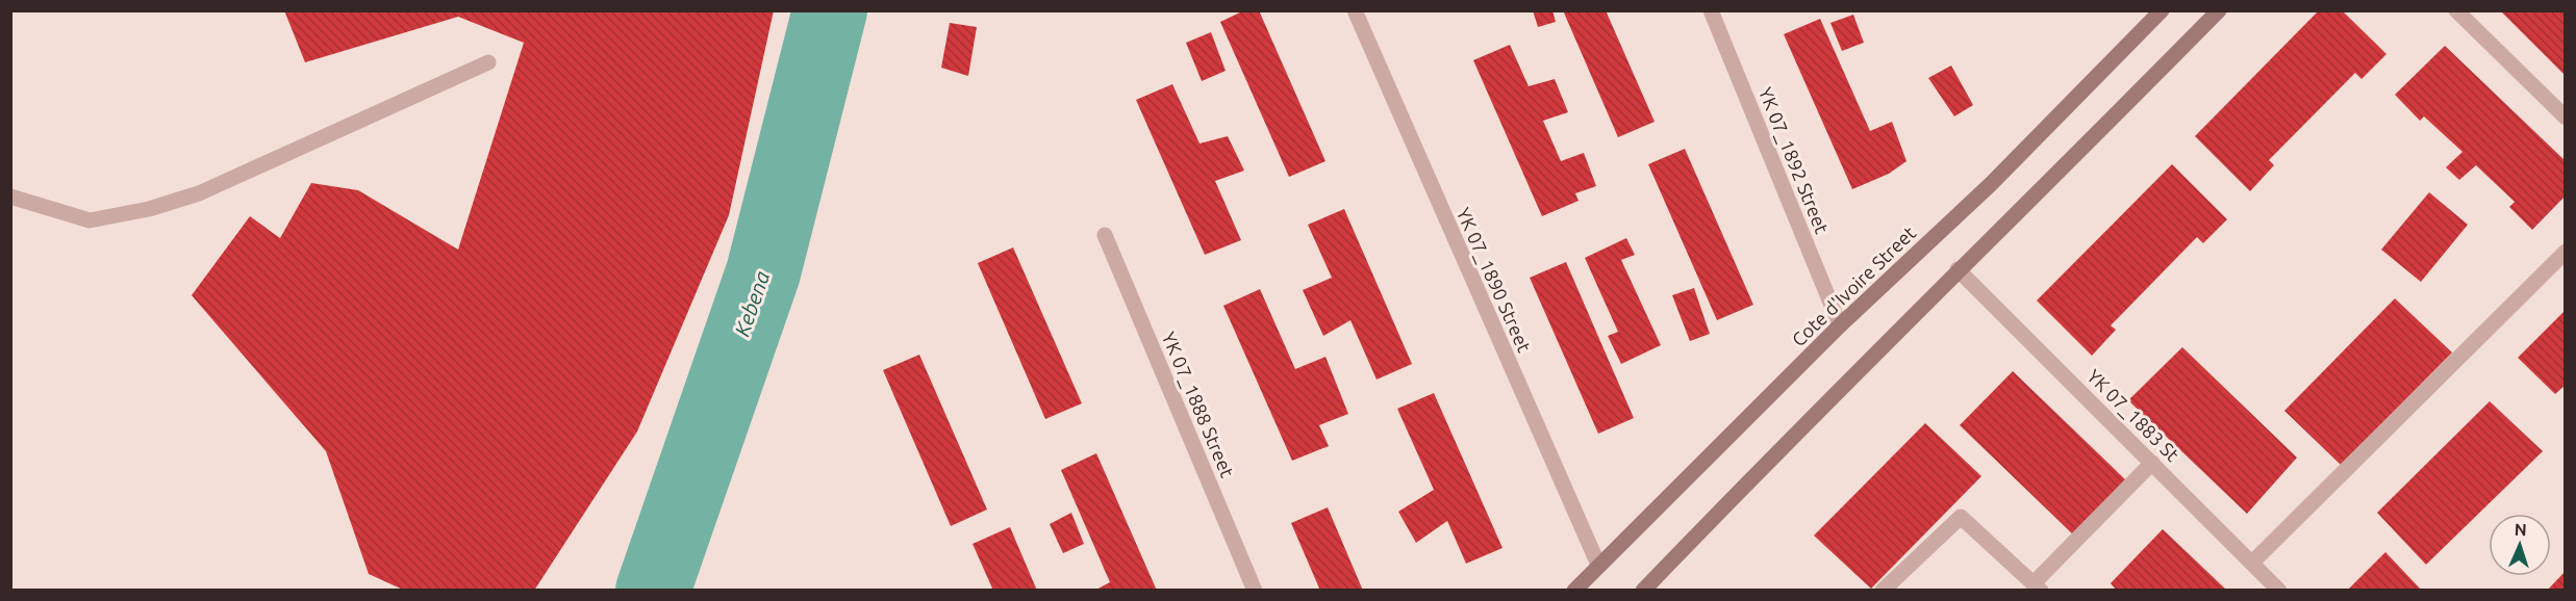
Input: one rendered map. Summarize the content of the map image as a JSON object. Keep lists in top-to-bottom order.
{
  "streets": {
    "main road": ["Cote d'Ivoire Street"],
    "street": [
      "YK 07_1892 Street",
      "YK 07_1890 Street",
      "YK 07_1888 Street",
      "YK 07_1883 St"
    ]
  },
  "crossings": [
    ["YK 07_1892 Street", "Cote d'Ivoire Street"],
    ["YK 07_1890 Street", "Cote d'Ivoire Street"]
  ],
  "water": ["Kebena"],
  "north": "top"
}
